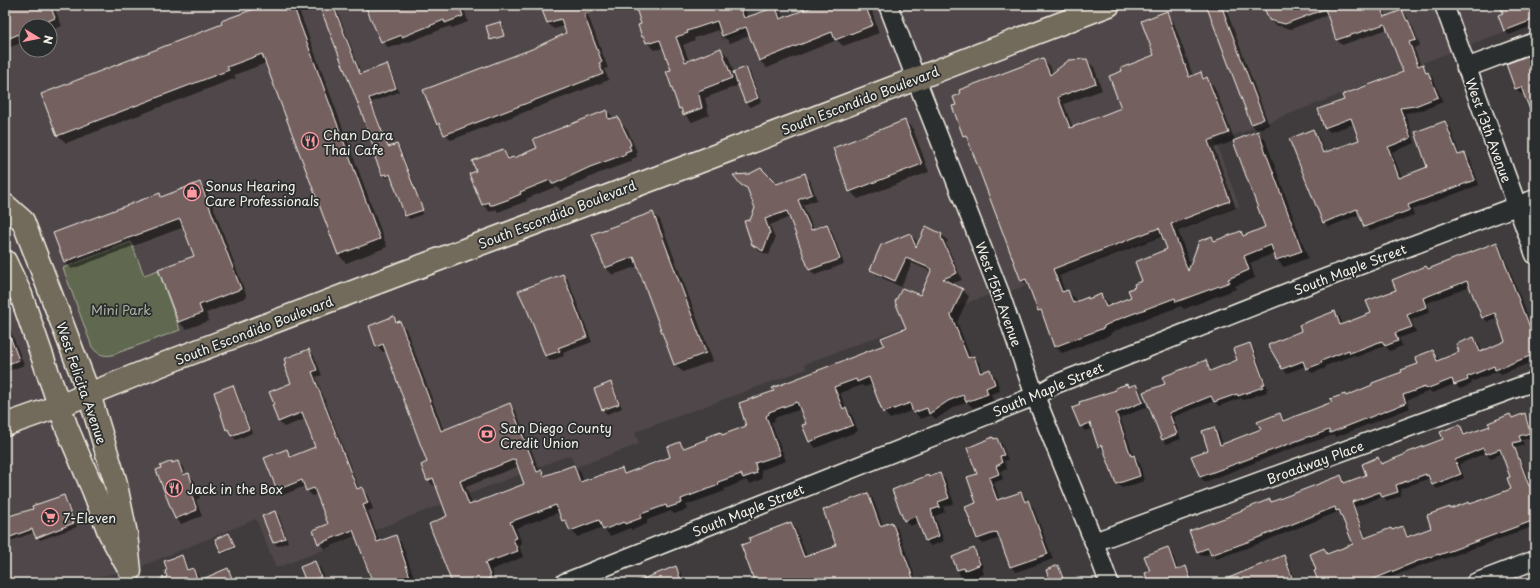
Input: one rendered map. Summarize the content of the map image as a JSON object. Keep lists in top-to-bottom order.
{
  "streets": {
    "main road": ["South Escondido Boulevard", "West Felicita Avenue"],
    "street": [
      "West 13th Avenue",
      "South Maple Street",
      "West 15th Avenue",
      "Broadway Place"
    ]
  },
  "crossings": [
    ["South Escondido Boulevard", "West 15th Avenue"],
    ["South Escondido Boulevard", "West Felicita Avenue"],
    ["West 13th Avenue", "South Maple Street"],
    ["South Maple Street", "West 15th Avenue"],
    ["West 15th Avenue", "Broadway Place"]
  ],
  "parks": ["Mini Park"],
  "places": {
    "restaurant": ["Chan Dara Thai Cafe", "Jack in the Box"],
    "shop": ["Sonus Hearing Care Professionals"],
    "bank": ["San Diego County Credit Union"],
    "supermarket": ["7-Eleven"]
  },
  "north": "right"
}
